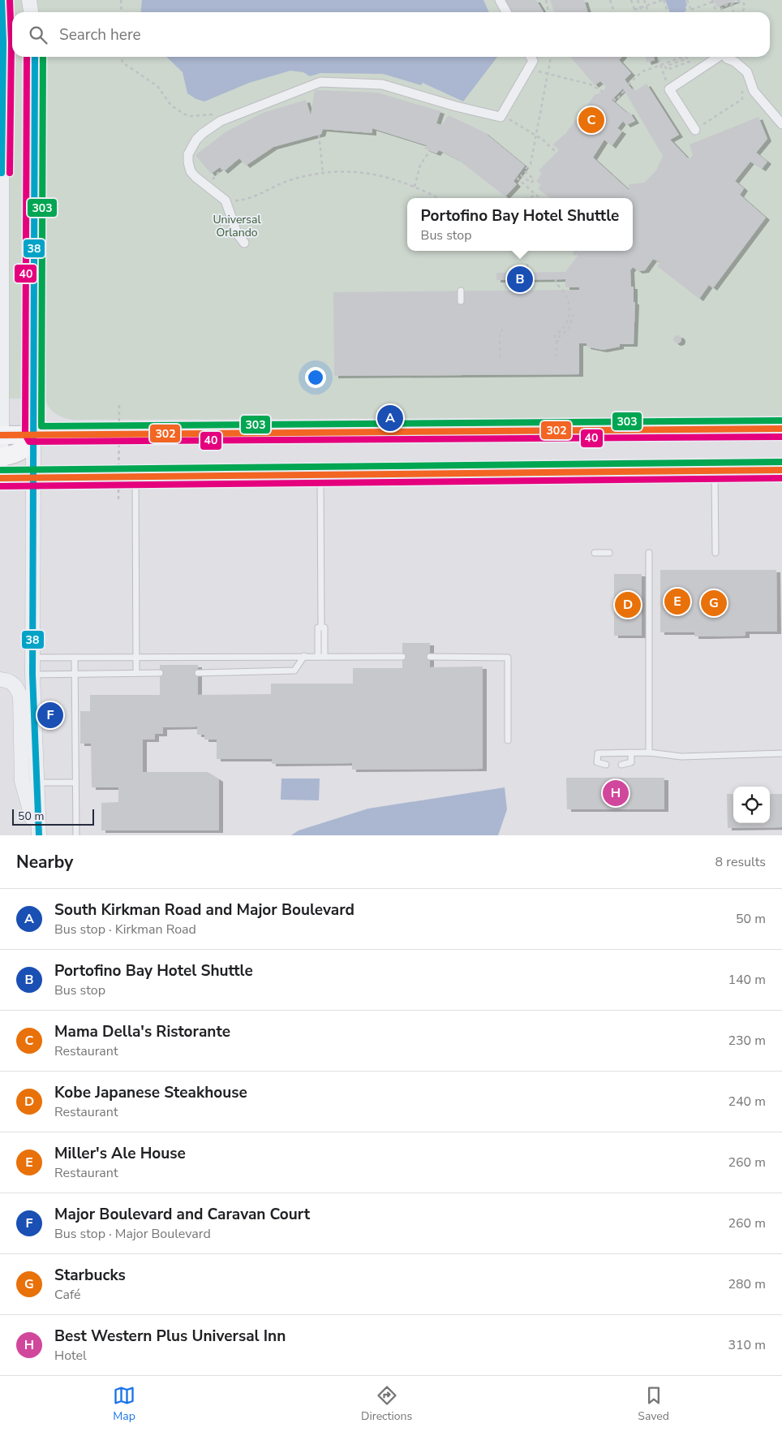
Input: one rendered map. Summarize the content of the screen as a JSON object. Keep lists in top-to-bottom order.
{
  "parks": ["Universal Orlando"],
  "lines": [
    "transit line 38",
    "transit line 40",
    "transit line 303",
    "transit line 302"
  ],
  "scale_bar": "50 m",
  "page": {
    "search": "Search here",
    "pins": [
      "C",
      "B",
      "A",
      "E",
      "G",
      "D",
      "F",
      "H"
    ],
    "popup": ["Portofino Bay Hotel Shuttle", "Bus stop"],
    "scale": "50 m",
    "heading": ["Nearby", "8 results"],
    "list": [
      {
        "mark": "A",
        "name": "South Kirkman Road and Major Boulevard",
        "note": "Bus stop · Kirkman Road",
        "value": "50 m"
      },
      {
        "mark": "B",
        "name": "Portofino Bay Hotel Shuttle",
        "note": "Bus stop",
        "value": "140 m"
      },
      {
        "mark": "C",
        "name": "Mama Della's Ristorante",
        "note": "Restaurant",
        "value": "230 m"
      },
      {
        "mark": "D",
        "name": "Kobe Japanese Steakhouse",
        "note": "Restaurant",
        "value": "240 m"
      },
      {
        "mark": "E",
        "name": "Miller's Ale House",
        "note": "Restaurant",
        "value": "260 m"
      },
      {
        "mark": "F",
        "name": "Major Boulevard and Caravan Court",
        "note": "Bus stop · Major Boulevard",
        "value": "260 m"
      },
      {
        "mark": "G",
        "name": "Starbucks",
        "note": "Café",
        "value": "280 m"
      },
      {
        "mark": "H",
        "name": "Best Western Plus Universal Inn",
        "note": "Hotel",
        "value": "310 m"
      }
    ],
    "nav": ["Map", "Directions", "Saved"]
  }
}
